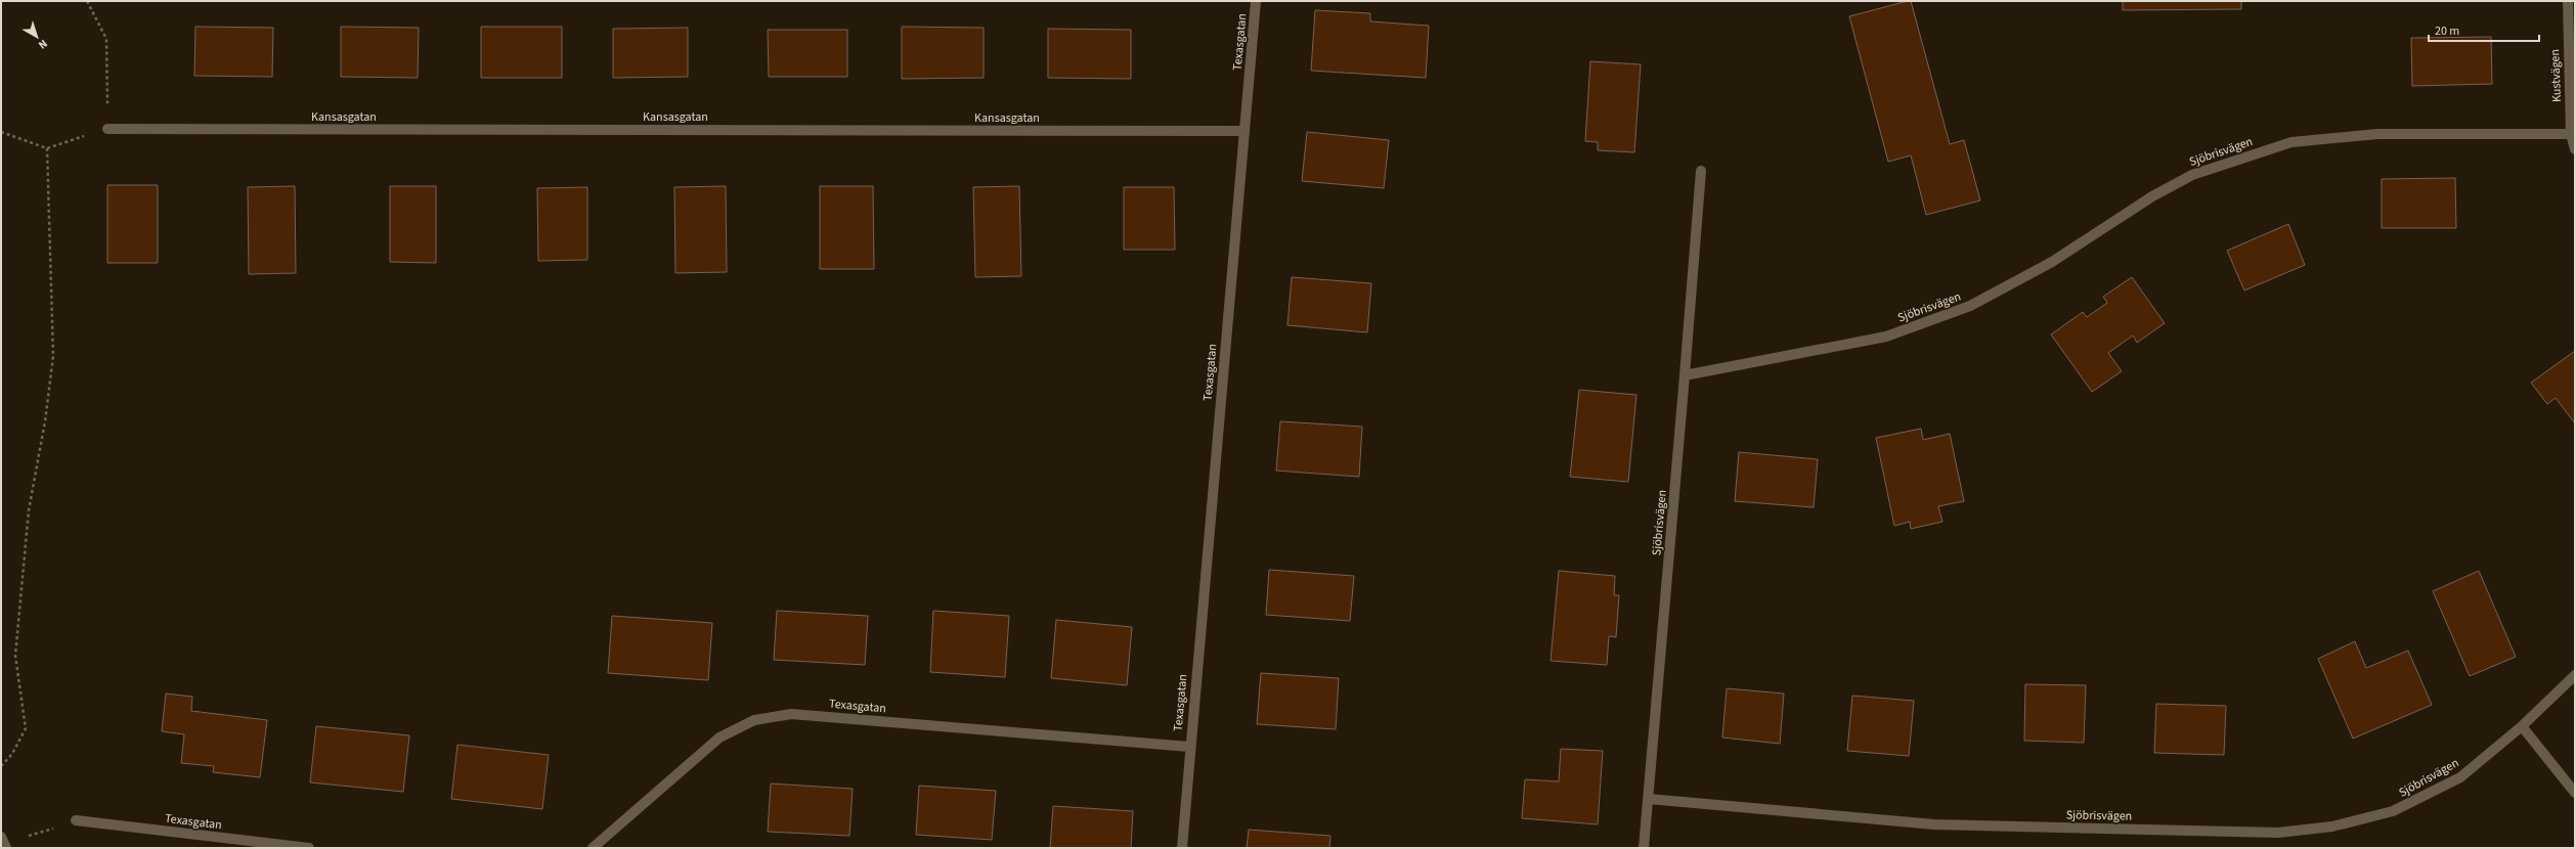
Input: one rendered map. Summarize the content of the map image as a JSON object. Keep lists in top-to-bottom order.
{
  "streets": {
    "street": [
      "Texasgatan",
      "Kustvägen",
      "Kansasgatan",
      "Sjöbrisvägen"
    ]
  },
  "crossings": [
    ["Texasgatan", "Kansasgatan"],
    ["Kustvägen", "Sjöbrisvägen"]
  ],
  "scale_bar": "20 m",
  "north": "bottom right"
}
